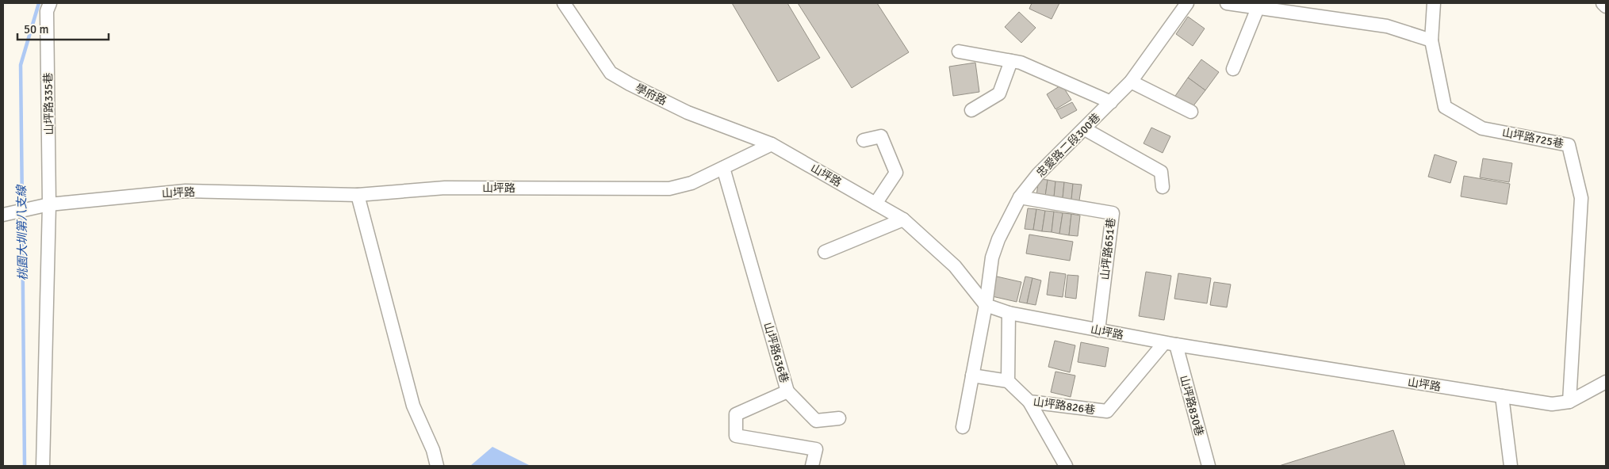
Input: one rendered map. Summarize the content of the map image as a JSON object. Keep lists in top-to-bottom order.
{
  "streets": {
    "street": [
      "學府路",
      "山坪路335巷",
      "山坪路725巷",
      "忠愛路二段300巷",
      "山坪路",
      "山坪路651巷",
      "山坪路636巷",
      "山坪路826巷",
      "山坪路830巷"
    ]
  },
  "crossings": [
    ["學府路", "山坪路"],
    ["山坪路335巷", "山坪路"],
    ["山坪路725巷", "山坪路"],
    ["忠愛路二段300巷", "山坪路"],
    ["忠愛路二段300巷", "山坪路651巷"],
    ["山坪路", "山坪路651巷"],
    ["山坪路", "山坪路636巷"],
    ["山坪路", "山坪路826巷"],
    ["山坪路", "山坪路830巷"],
    ["山坪路826巷", "山坪路830巷"]
  ],
  "water": ["桃園大圳第八支線"],
  "scale_bar": "50 m"
}
